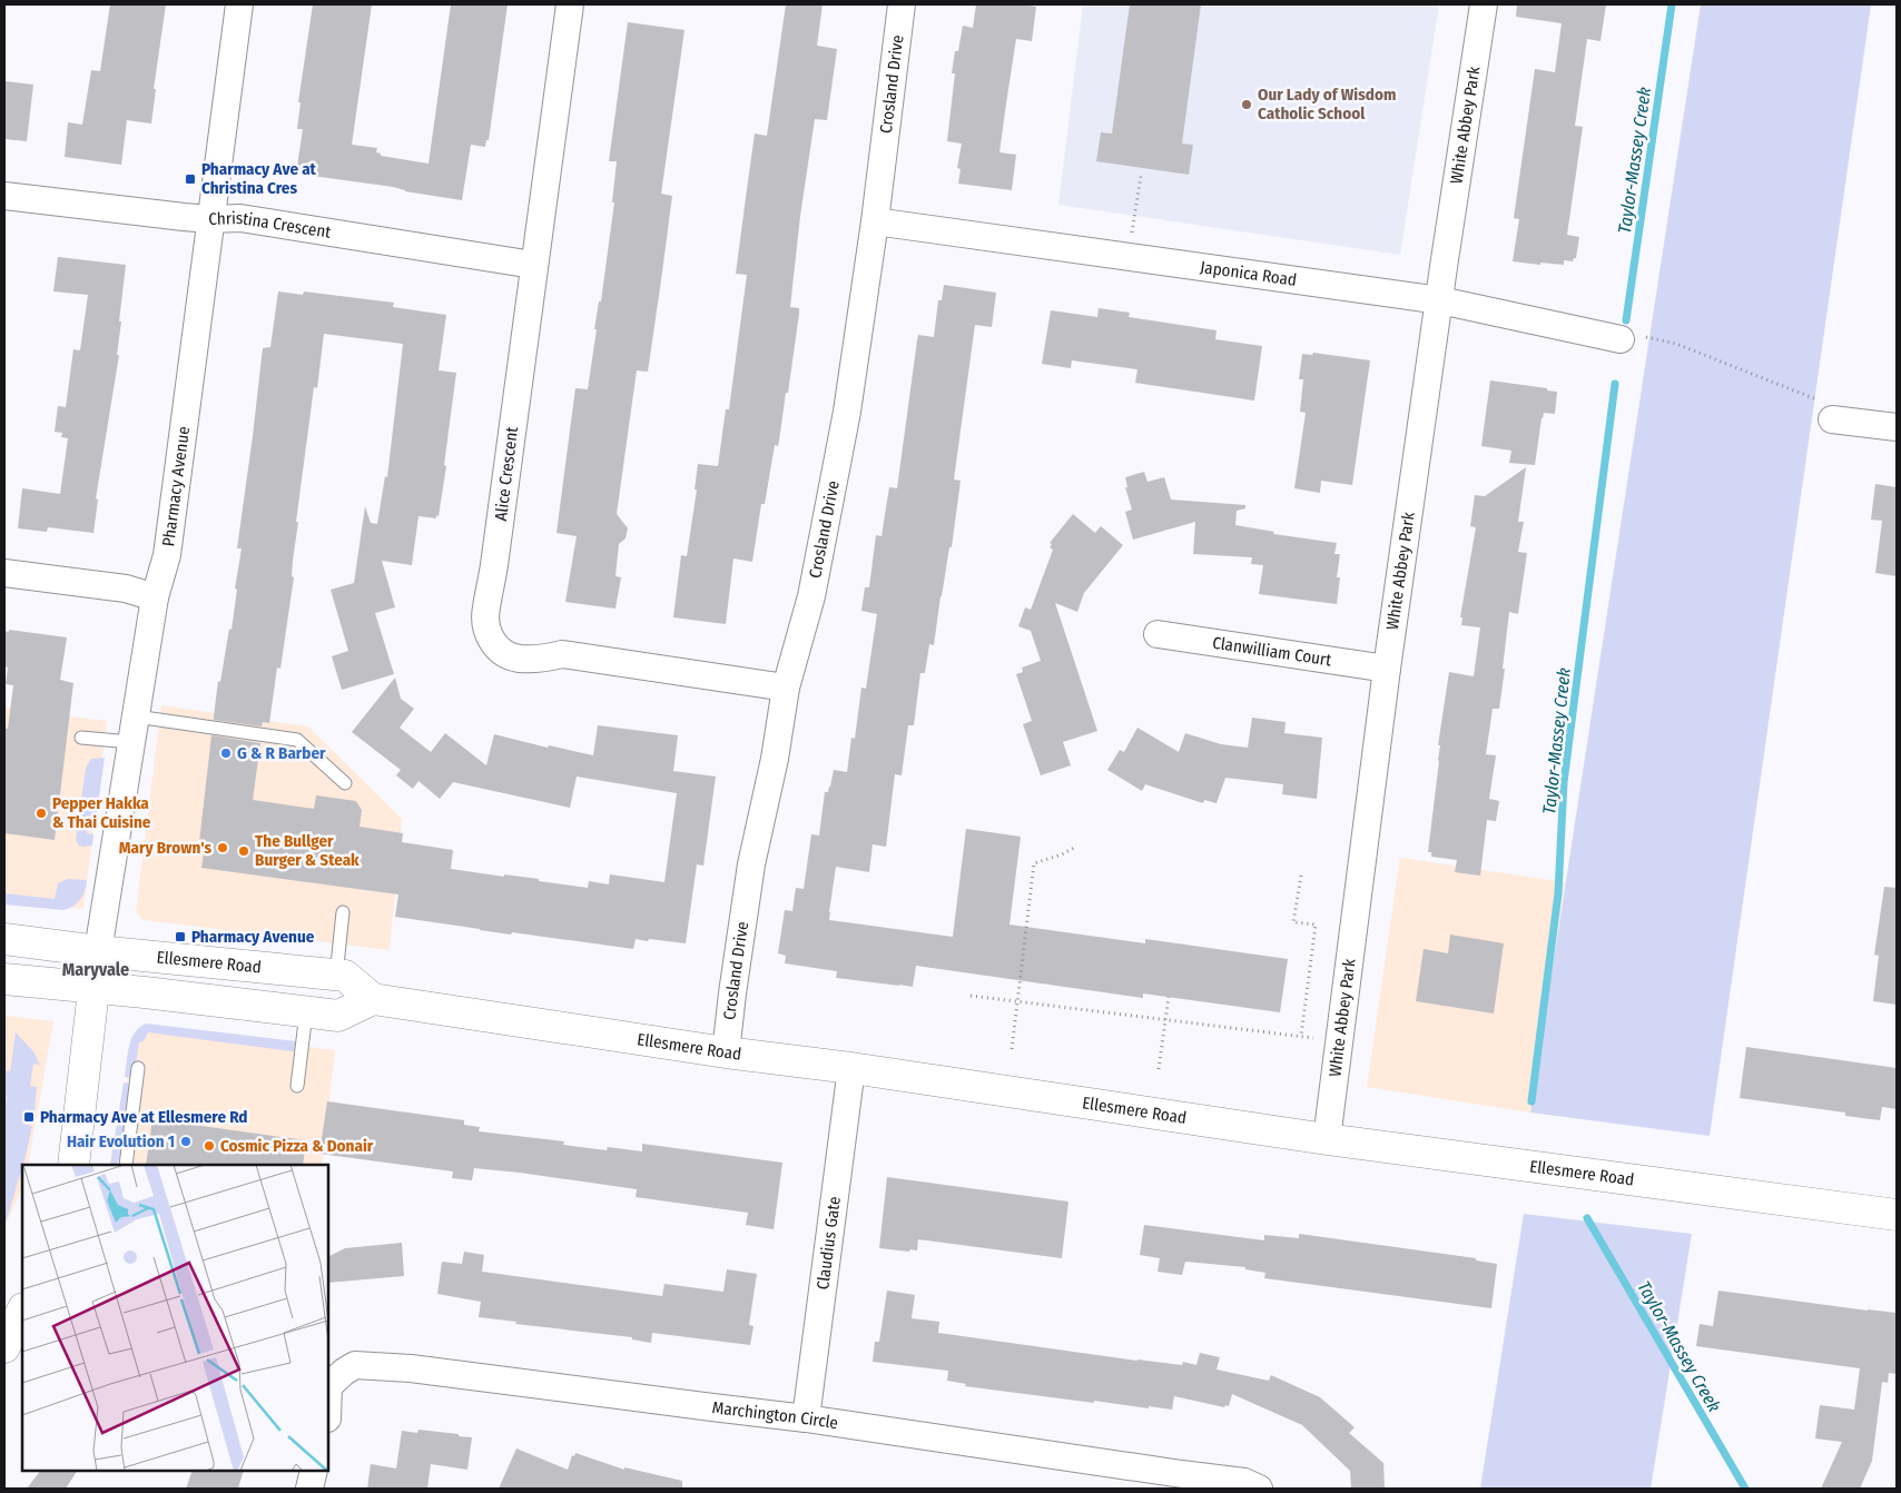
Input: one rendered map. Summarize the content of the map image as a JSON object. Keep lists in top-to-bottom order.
{
  "streets": {
    "main road": ["Pharmacy Avenue", "Ellesmere Road"],
    "street": [
      "Crosland Drive",
      "White Abbey Park",
      "Christina Crescent",
      "Japonica Road",
      "Alice Crescent",
      "Clanwilliam Court",
      "Claudius Gate",
      "Marchington Circle"
    ]
  },
  "crossings": [
    ["Crosland Drive", "Japonica Road"],
    ["Crosland Drive", "Alice Crescent"],
    ["Crosland Drive", "Ellesmere Road"],
    ["White Abbey Park", "Japonica Road"],
    ["White Abbey Park", "Clanwilliam Court"],
    ["White Abbey Park", "Ellesmere Road"],
    ["Christina Crescent", "Alice Crescent"],
    ["Christina Crescent", "Pharmacy Avenue"],
    ["Pharmacy Avenue", "Ellesmere Road"],
    ["Ellesmere Road", "Claudius Gate"],
    ["Claudius Gate", "Marchington Circle"]
  ],
  "districts": ["Maryvale"],
  "water": ["Taylor-Massey Creek"],
  "places": {
    "other": [
      "Our Lady of Wisdom Catholic School",
      "G & R Barber",
      "Pepper Hakka & Thai Cuisine",
      "Mary Brown's",
      "The Bullger Burger & Steak",
      "Hair Evolution 1",
      "Cosmic Pizza & Donair"
    ],
    "transit": ["Pharmacy Ave at Christina Cres", "Pharmacy Avenue", "Pharmacy Ave at Ellesmere Rd"]
  }
}
